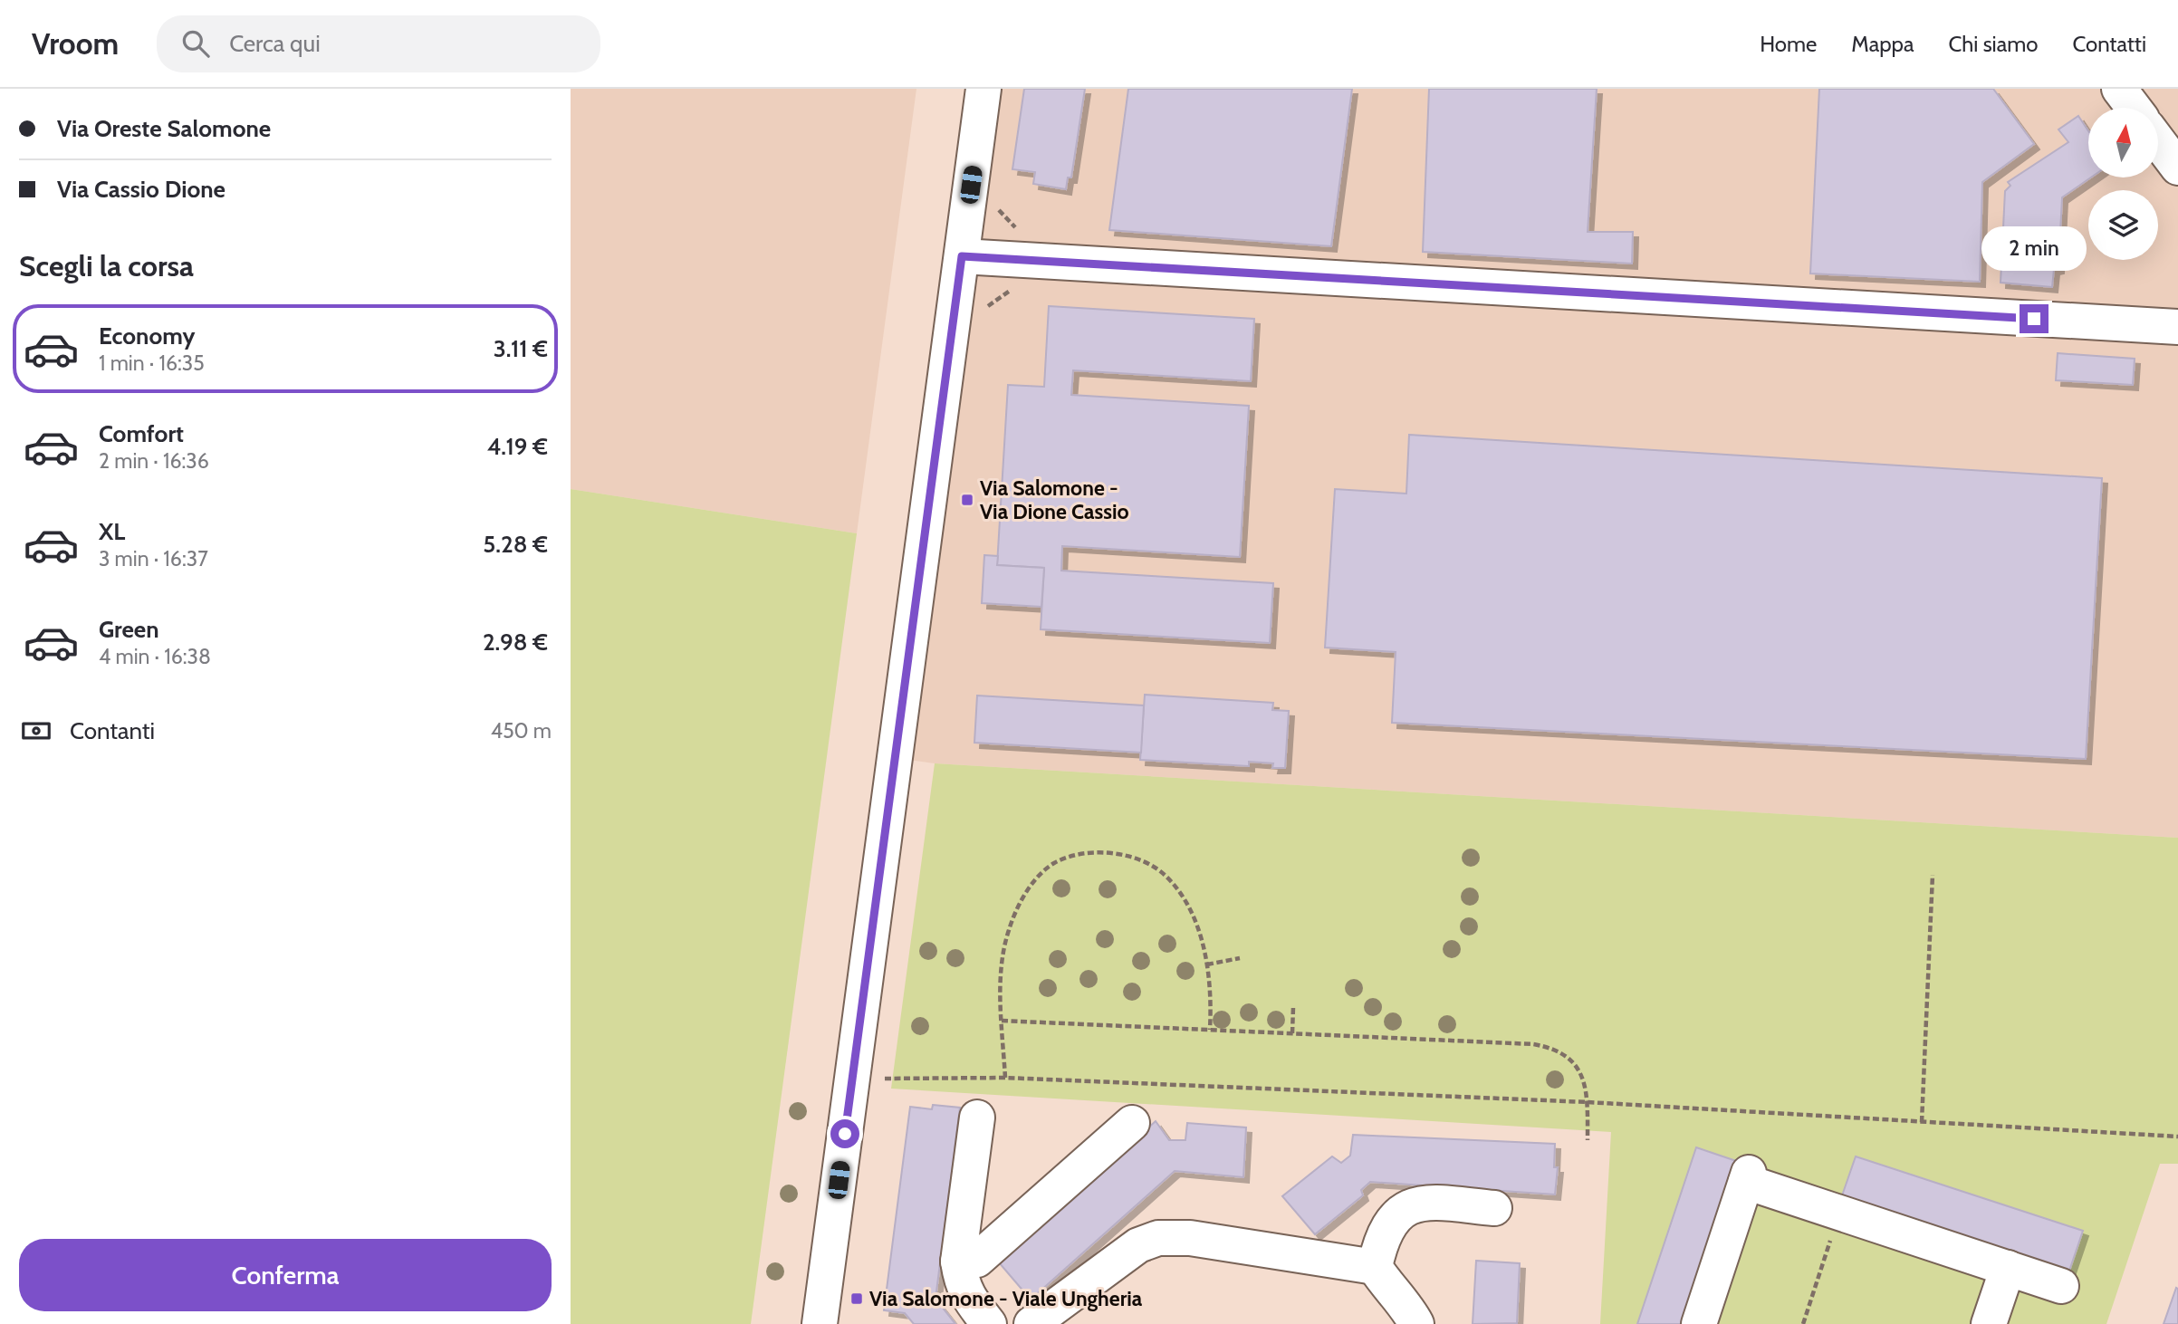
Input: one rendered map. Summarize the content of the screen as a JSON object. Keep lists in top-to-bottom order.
{
  "places": {
    "transit": ["Via Salomone - Via Dione Cassio", "Via Salomone - Viale Ungheria"]
  },
  "north": "top",
  "page": {
    "header": "Vroom",
    "search": "Cerca qui",
    "nav": [
      "Home",
      "Mappa",
      "Chi siamo",
      "Contatti"
    ],
    "banner": ["Via Oreste Salomone", "Via Cassio Dione"],
    "bubble": "2 min",
    "heading": "Scegli la corsa",
    "list": [
      {
        "name": "Economy",
        "note": "1 min · 16:35",
        "value": "3.11 €"
      },
      {
        "name": "Comfort",
        "note": "2 min · 16:36",
        "value": "4.19 €"
      },
      {
        "name": "XL",
        "note": "3 min · 16:37",
        "value": "5.28 €"
      },
      {
        "name": "Green",
        "note": "4 min · 16:38",
        "value": "2.98 €"
      }
    ],
    "pay": ["Contanti", "450 m"],
    "buttons": "Conferma"
  }
}
